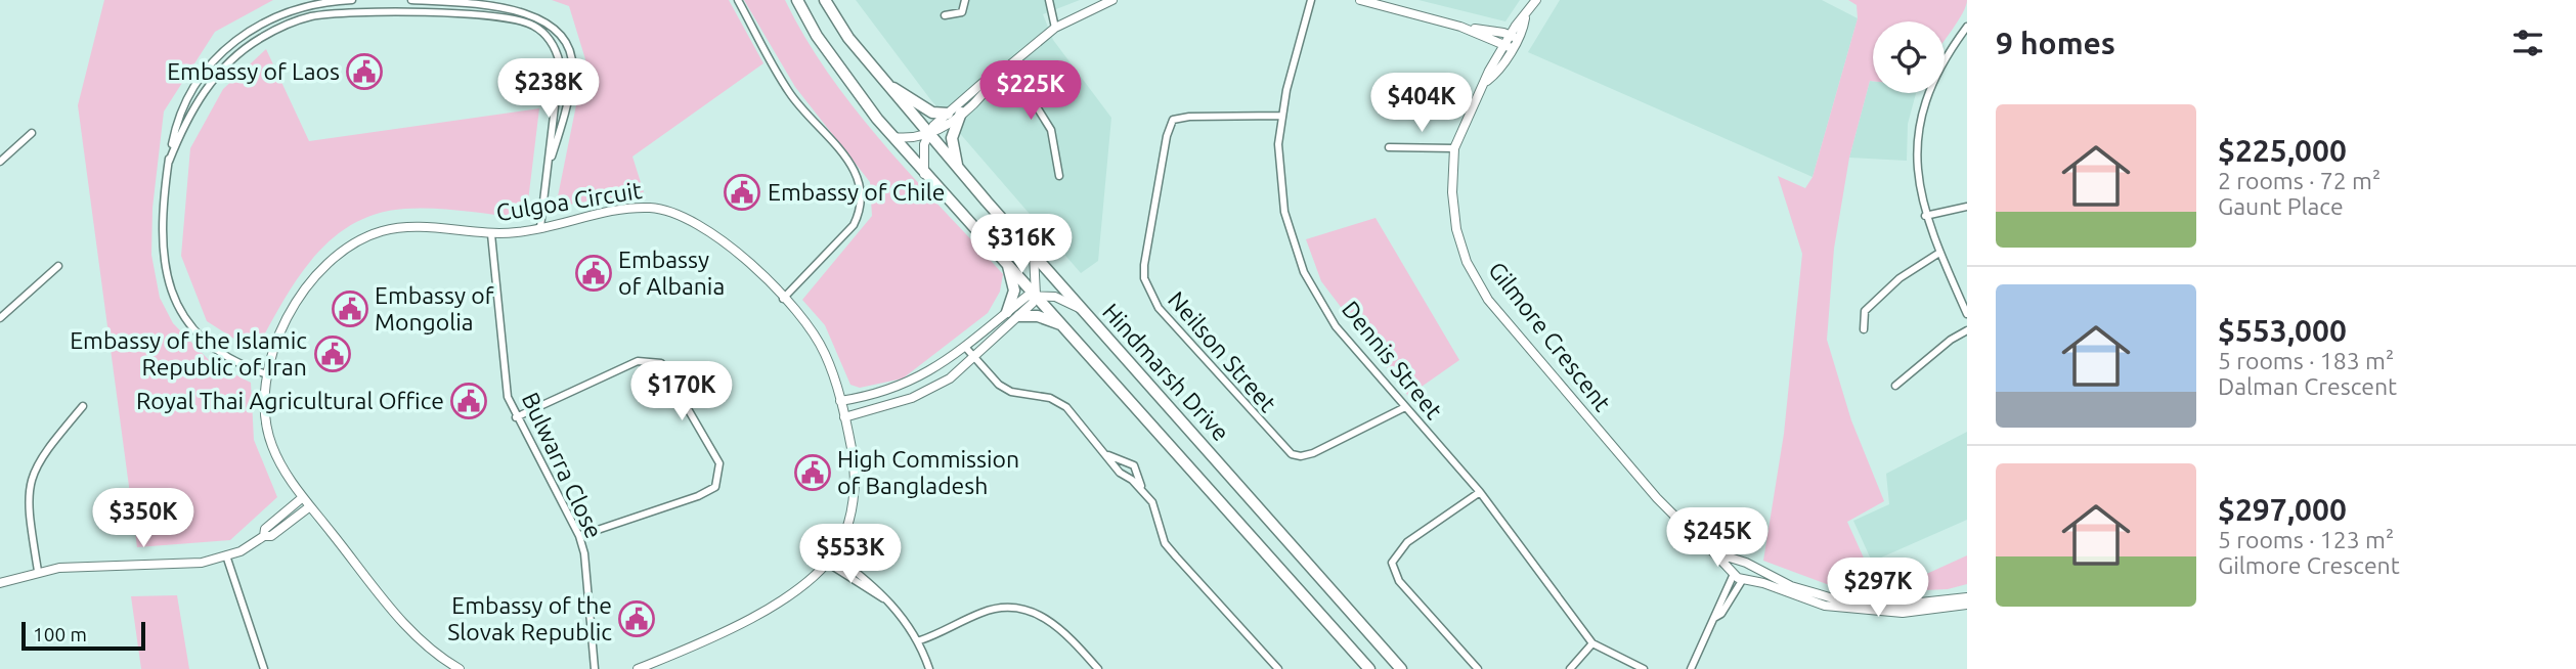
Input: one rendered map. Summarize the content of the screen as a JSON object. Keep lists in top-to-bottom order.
{
  "streets": {
    "main road": ["Hindmarsh Drive"],
    "street": [
      "Culgoa Circuit",
      "Gilmore Crescent",
      "Neilson Street",
      "Dennis Street",
      "Bulwarra Close"
    ]
  },
  "crossings": [
    ["Culgoa Circuit", "Bulwarra Close"],
    ["Neilson Street", "Dennis Street"]
  ],
  "places": {
    "public building": [
      "Embassy of Laos",
      "Embassy of Chile",
      "Embassy of Albania",
      "Embassy of Mongolia",
      "Embassy of the Islamic Republic of Iran",
      "Royal Thai Agricultural Office",
      "High Commission of Bangladesh",
      "Embassy of the Slovak Republic"
    ]
  },
  "scale_bar": "100 m",
  "page": {
    "heading": "9 homes",
    "price": [
      "$238K",
      "$225K",
      "$404K",
      "$316K",
      "$170K",
      "$350K",
      "$245K",
      "$553K",
      "$297K"
    ],
    "list": [
      {
        "name": "$225,000",
        "note": "2 rooms · 72 m² · Gaunt Place"
      },
      {
        "name": "$553,000",
        "note": "5 rooms · 183 m² · Dalman Crescent"
      },
      {
        "name": "$297,000",
        "note": "5 rooms · 123 m² · Gilmore Crescent"
      }
    ],
    "scale": "100 m"
  }
}
